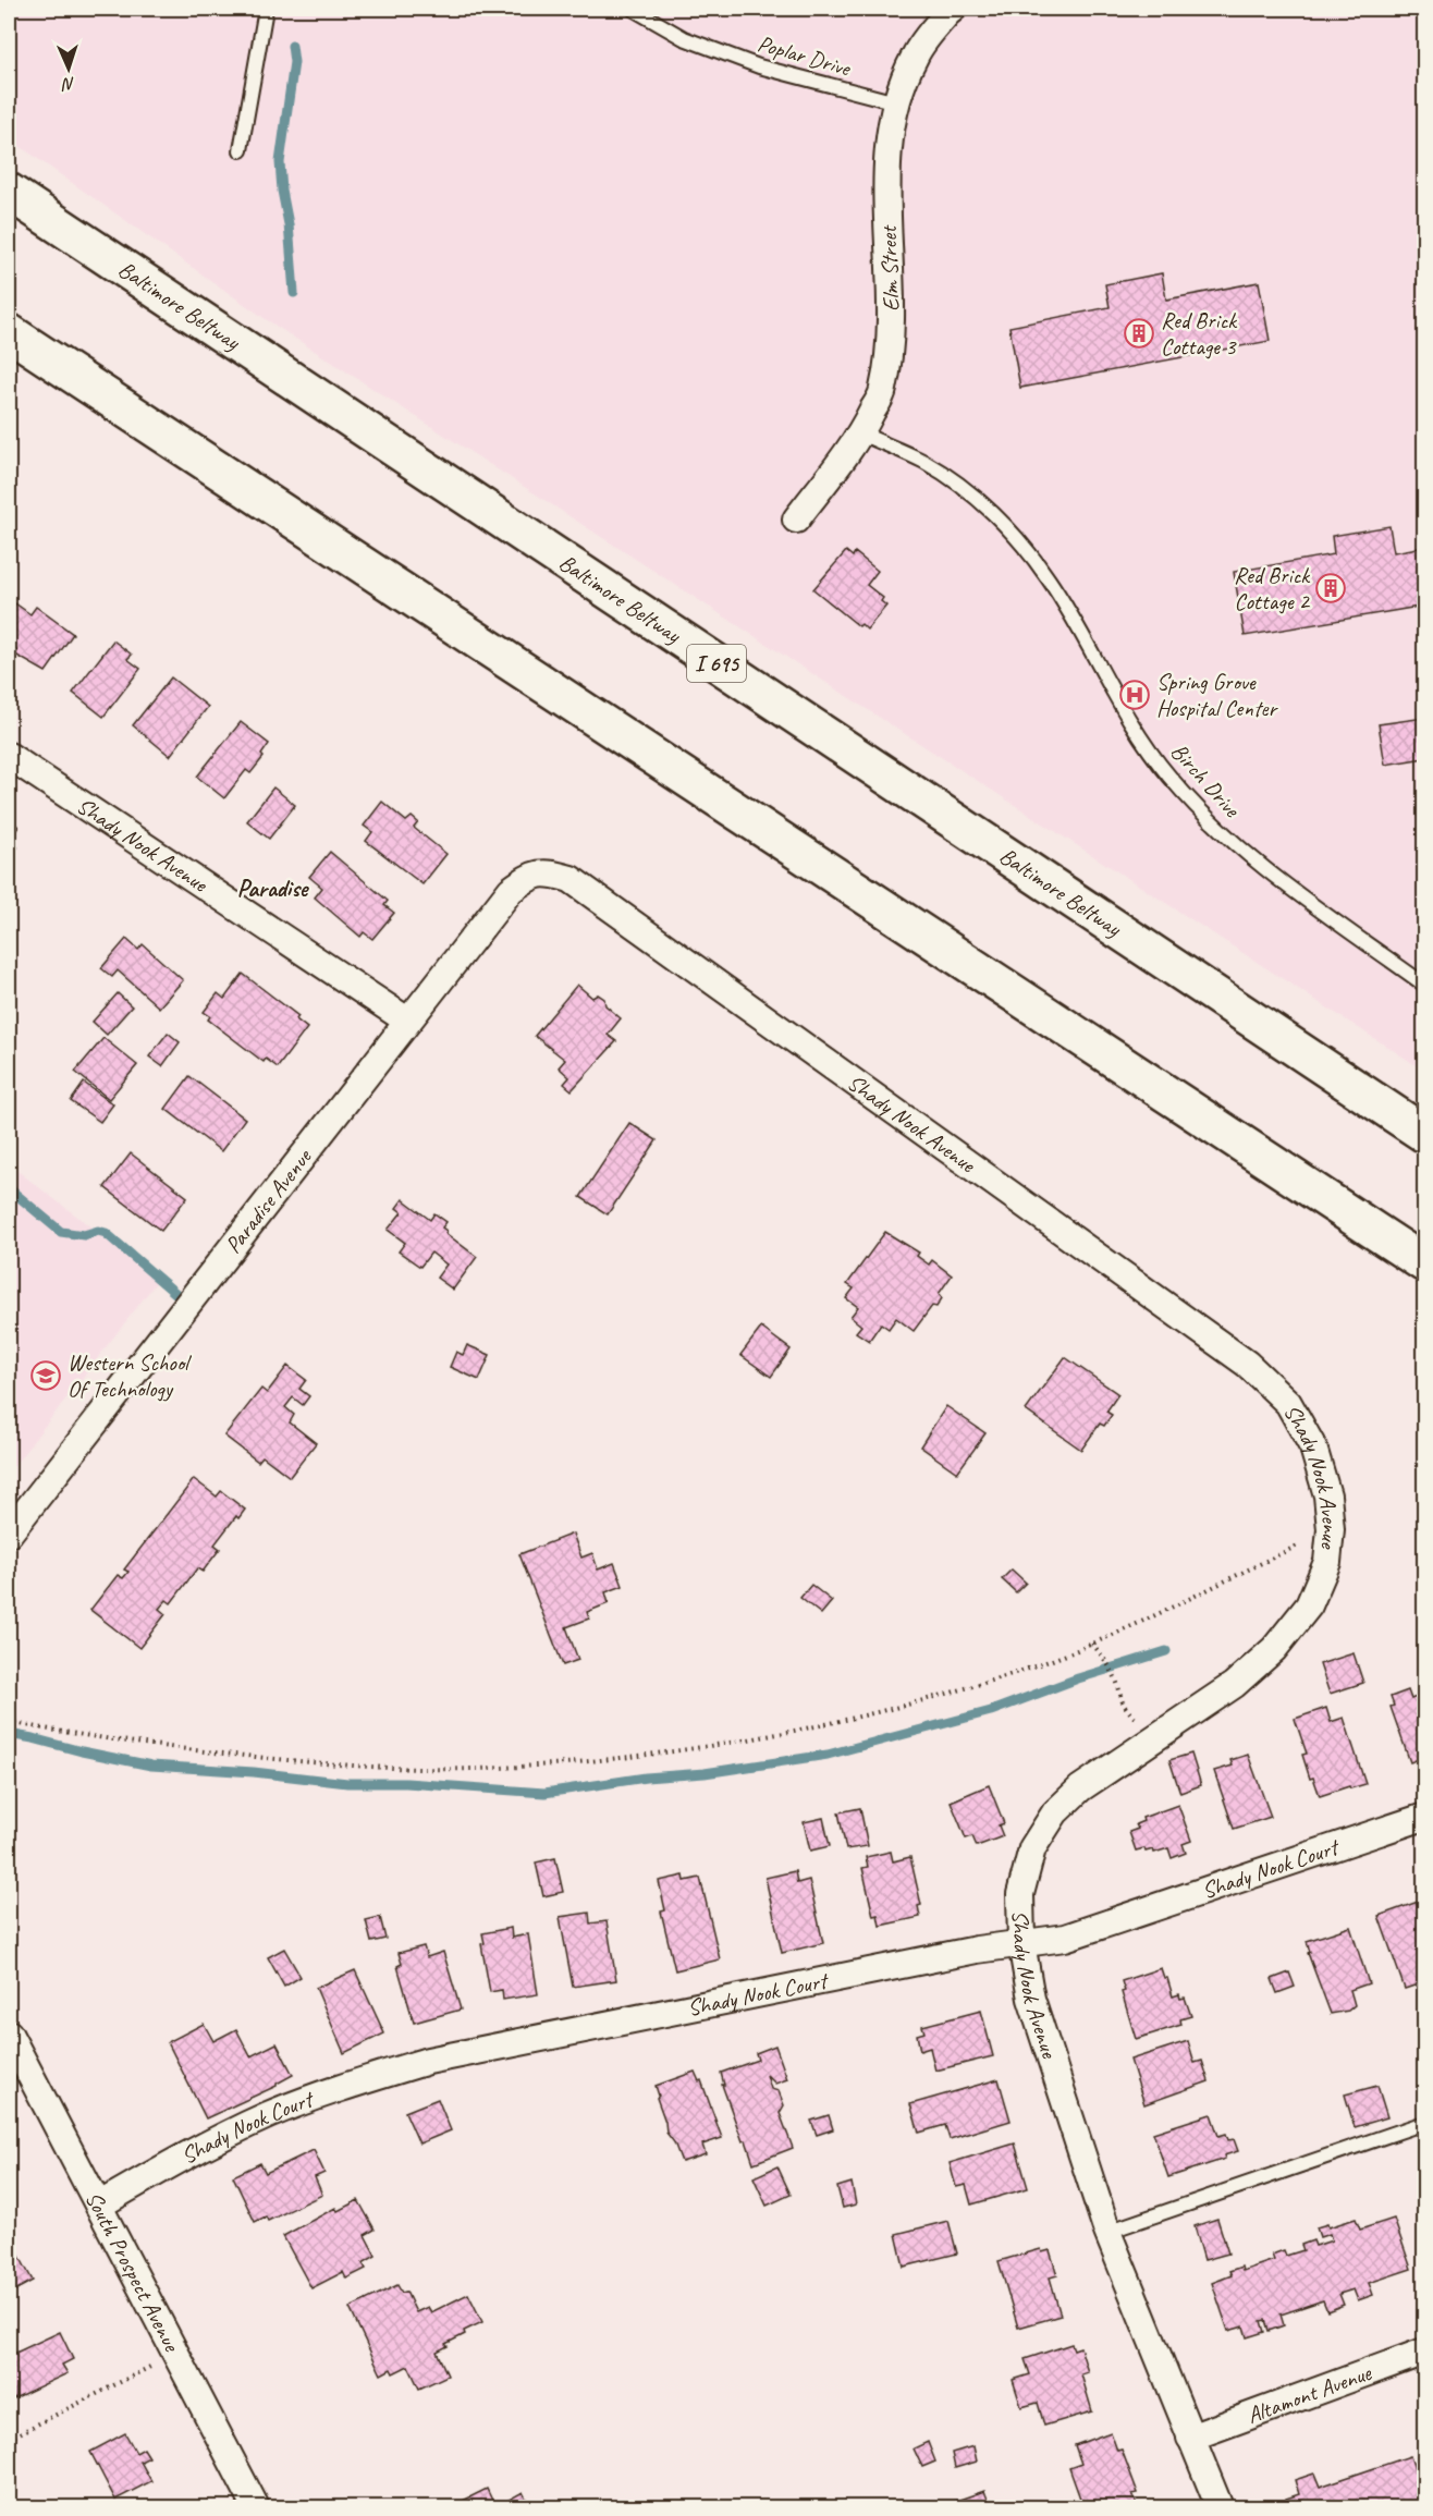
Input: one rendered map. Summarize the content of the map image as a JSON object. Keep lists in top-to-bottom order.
{
  "streets": {
    "highway": ["Baltimore Beltway", "I 695"],
    "street": [
      "Elm Street",
      "Shady Nook Avenue",
      "Paradise Avenue",
      "Shady Nook Court",
      "South Prospect Avenue",
      "Altamont Avenue"
    ],
    "lane": ["Poplar Drive", "Birch Drive"]
  },
  "crossings": [
    ["Poplar Drive", "Elm Street"],
    ["Elm Street", "Birch Drive"],
    ["Shady Nook Avenue", "Paradise Avenue"],
    ["Shady Nook Avenue", "Shady Nook Court"],
    ["Shady Nook Avenue", "Altamont Avenue"],
    ["Shady Nook Court", "South Prospect Avenue"]
  ],
  "districts": ["Paradise"],
  "places": {
    "building": ["Red Brick Cottage 3", "Red Brick Cottage 2"],
    "hospital": ["Spring Grove Hospital Center"],
    "school or university": ["Western School Of Technology"]
  },
  "north": "bottom"
}
